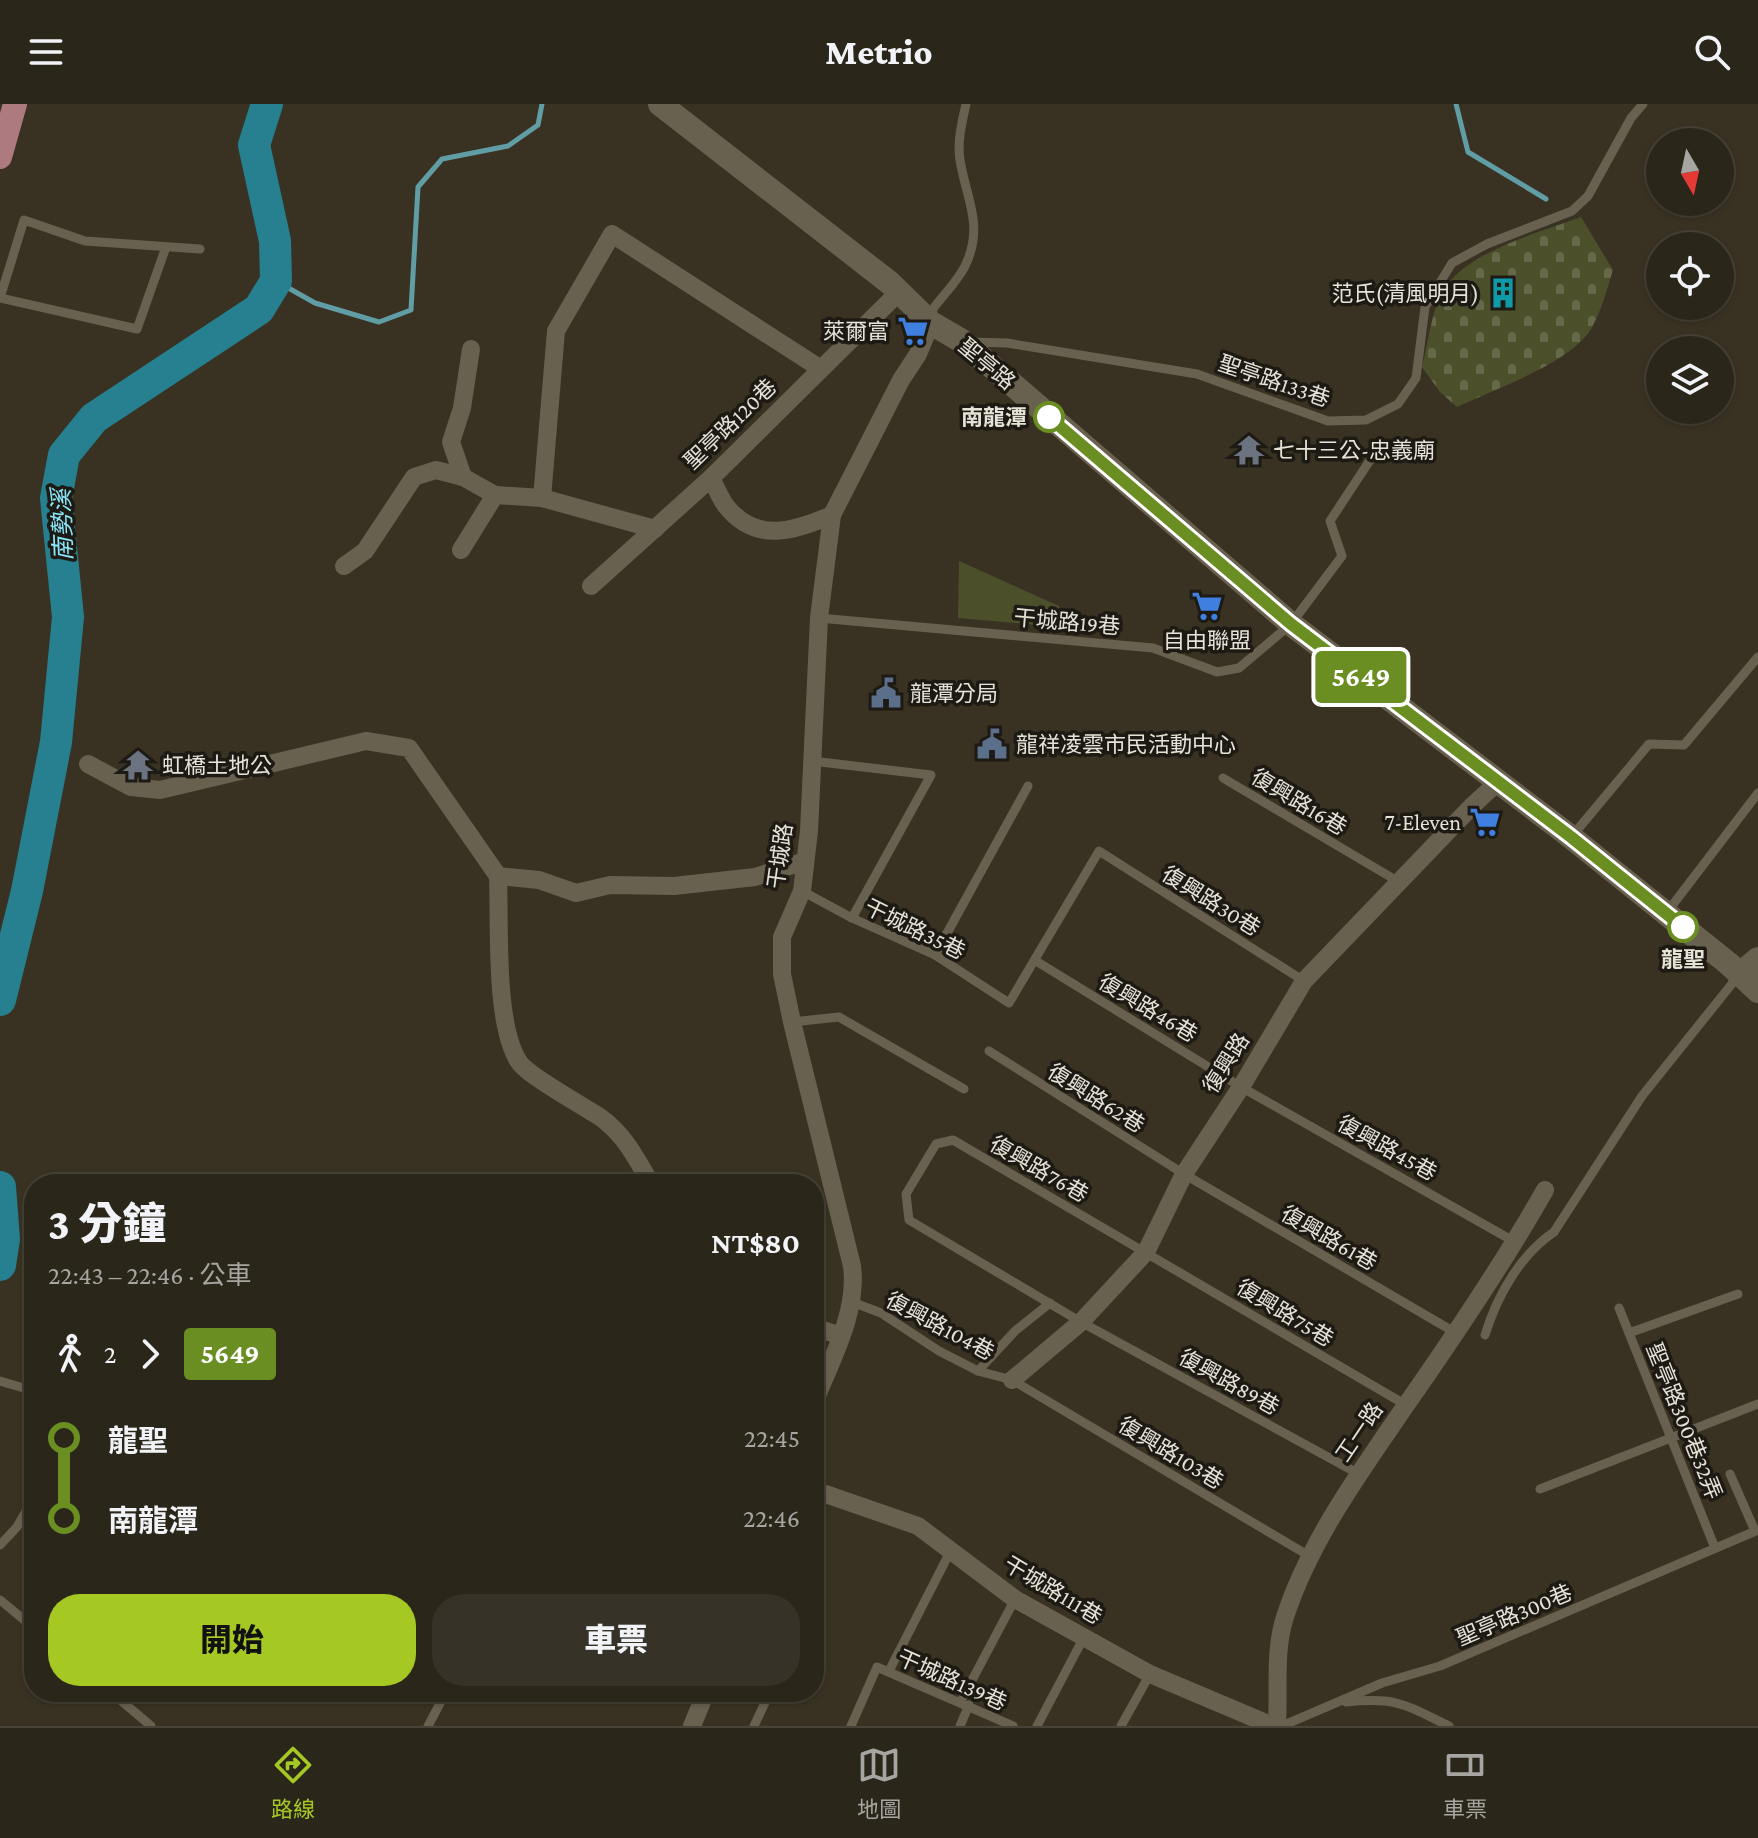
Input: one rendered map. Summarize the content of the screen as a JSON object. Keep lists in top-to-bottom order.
{
  "streets": {
    "street": [
      "聖亭路",
      "聖亭路120巷",
      "干城路",
      "復興路",
      "工一路",
      "干城路111巷"
    ],
    "lane": [
      "聖亭路133巷",
      "干城路19巷",
      "復興路16巷",
      "復興路30巷",
      "干城路35巷",
      "復興路46巷",
      "復興路62巷",
      "復興路45巷",
      "復興路76巷",
      "復興路61巷",
      "復興路75巷",
      "復興路104巷",
      "復興路89巷",
      "聖亭路300巷32弄",
      "復興路103巷",
      "聖亭路300巷",
      "干城路139巷"
    ]
  },
  "crossings": [
    ["聖亭路", "聖亭路133巷"],
    ["聖亭路", "聖亭路120巷"],
    ["聖亭路", "干城路19巷"],
    ["聖亭路", "干城路"],
    ["聖亭路", "復興路"],
    ["干城路19巷", "干城路"],
    ["復興路16巷", "復興路"],
    ["干城路", "干城路35巷"],
    ["干城路", "復興路104巷"],
    ["復興路30巷", "干城路35巷"],
    ["復興路30巷", "復興路46巷"],
    ["復興路30巷", "復興路"],
    ["干城路35巷", "復興路46巷"],
    ["復興路46巷", "復興路"],
    ["復興路46巷", "復興路45巷"],
    ["復興路", "復興路62巷"],
    ["復興路", "復興路45巷"],
    ["復興路", "復興路76巷"],
    ["復興路", "復興路61巷"],
    ["復興路", "復興路75巷"],
    ["復興路", "復興路104巷"],
    ["復興路", "復興路89巷"],
    ["復興路", "復興路103巷"],
    ["復興路62巷", "復興路61巷"],
    ["復興路45巷", "工一路"],
    ["復興路76巷", "復興路75巷"],
    ["復興路76巷", "復興路89巷"],
    ["復興路61巷", "工一路"],
    ["復興路75巷", "工一路"],
    ["復興路104巷", "復興路103巷"],
    ["復興路89巷", "工一路"],
    ["聖亭路300巷32弄", "聖亭路300巷"],
    ["工一路", "復興路103巷"],
    ["工一路", "干城路111巷"],
    ["工一路", "聖亭路300巷"],
    ["干城路111巷", "聖亭路300巷"]
  ],
  "water": ["南勢溪"],
  "places": {
    "building": ["范氏(清風明月)"],
    "supermarket": ["萊爾富", "自由聯盟", "7-Eleven"],
    "other": ["南龍潭", "龍聖"],
    "temple": ["七十三公-忠義廟", "虹橋土地公"],
    "public building": ["龍潭分局", "龍祥凌雲市民活動中心"]
  },
  "lines": ["bus line 5649"],
  "north": "bottom",
  "page": {
    "header": "Metrio",
    "on_map": "5649",
    "heading": ["3 分鐘", "22:43 – 22:46 · 公車", "NT$80"],
    "legs": ["2", "5649"],
    "list": [
      {
        "name": "龍聖",
        "value": "22:45"
      },
      {
        "name": "南龍潭",
        "value": "22:46"
      }
    ],
    "buttons": ["開始", "車票"],
    "tabs": ["路線", "地圖", "車票"]
  }
}
